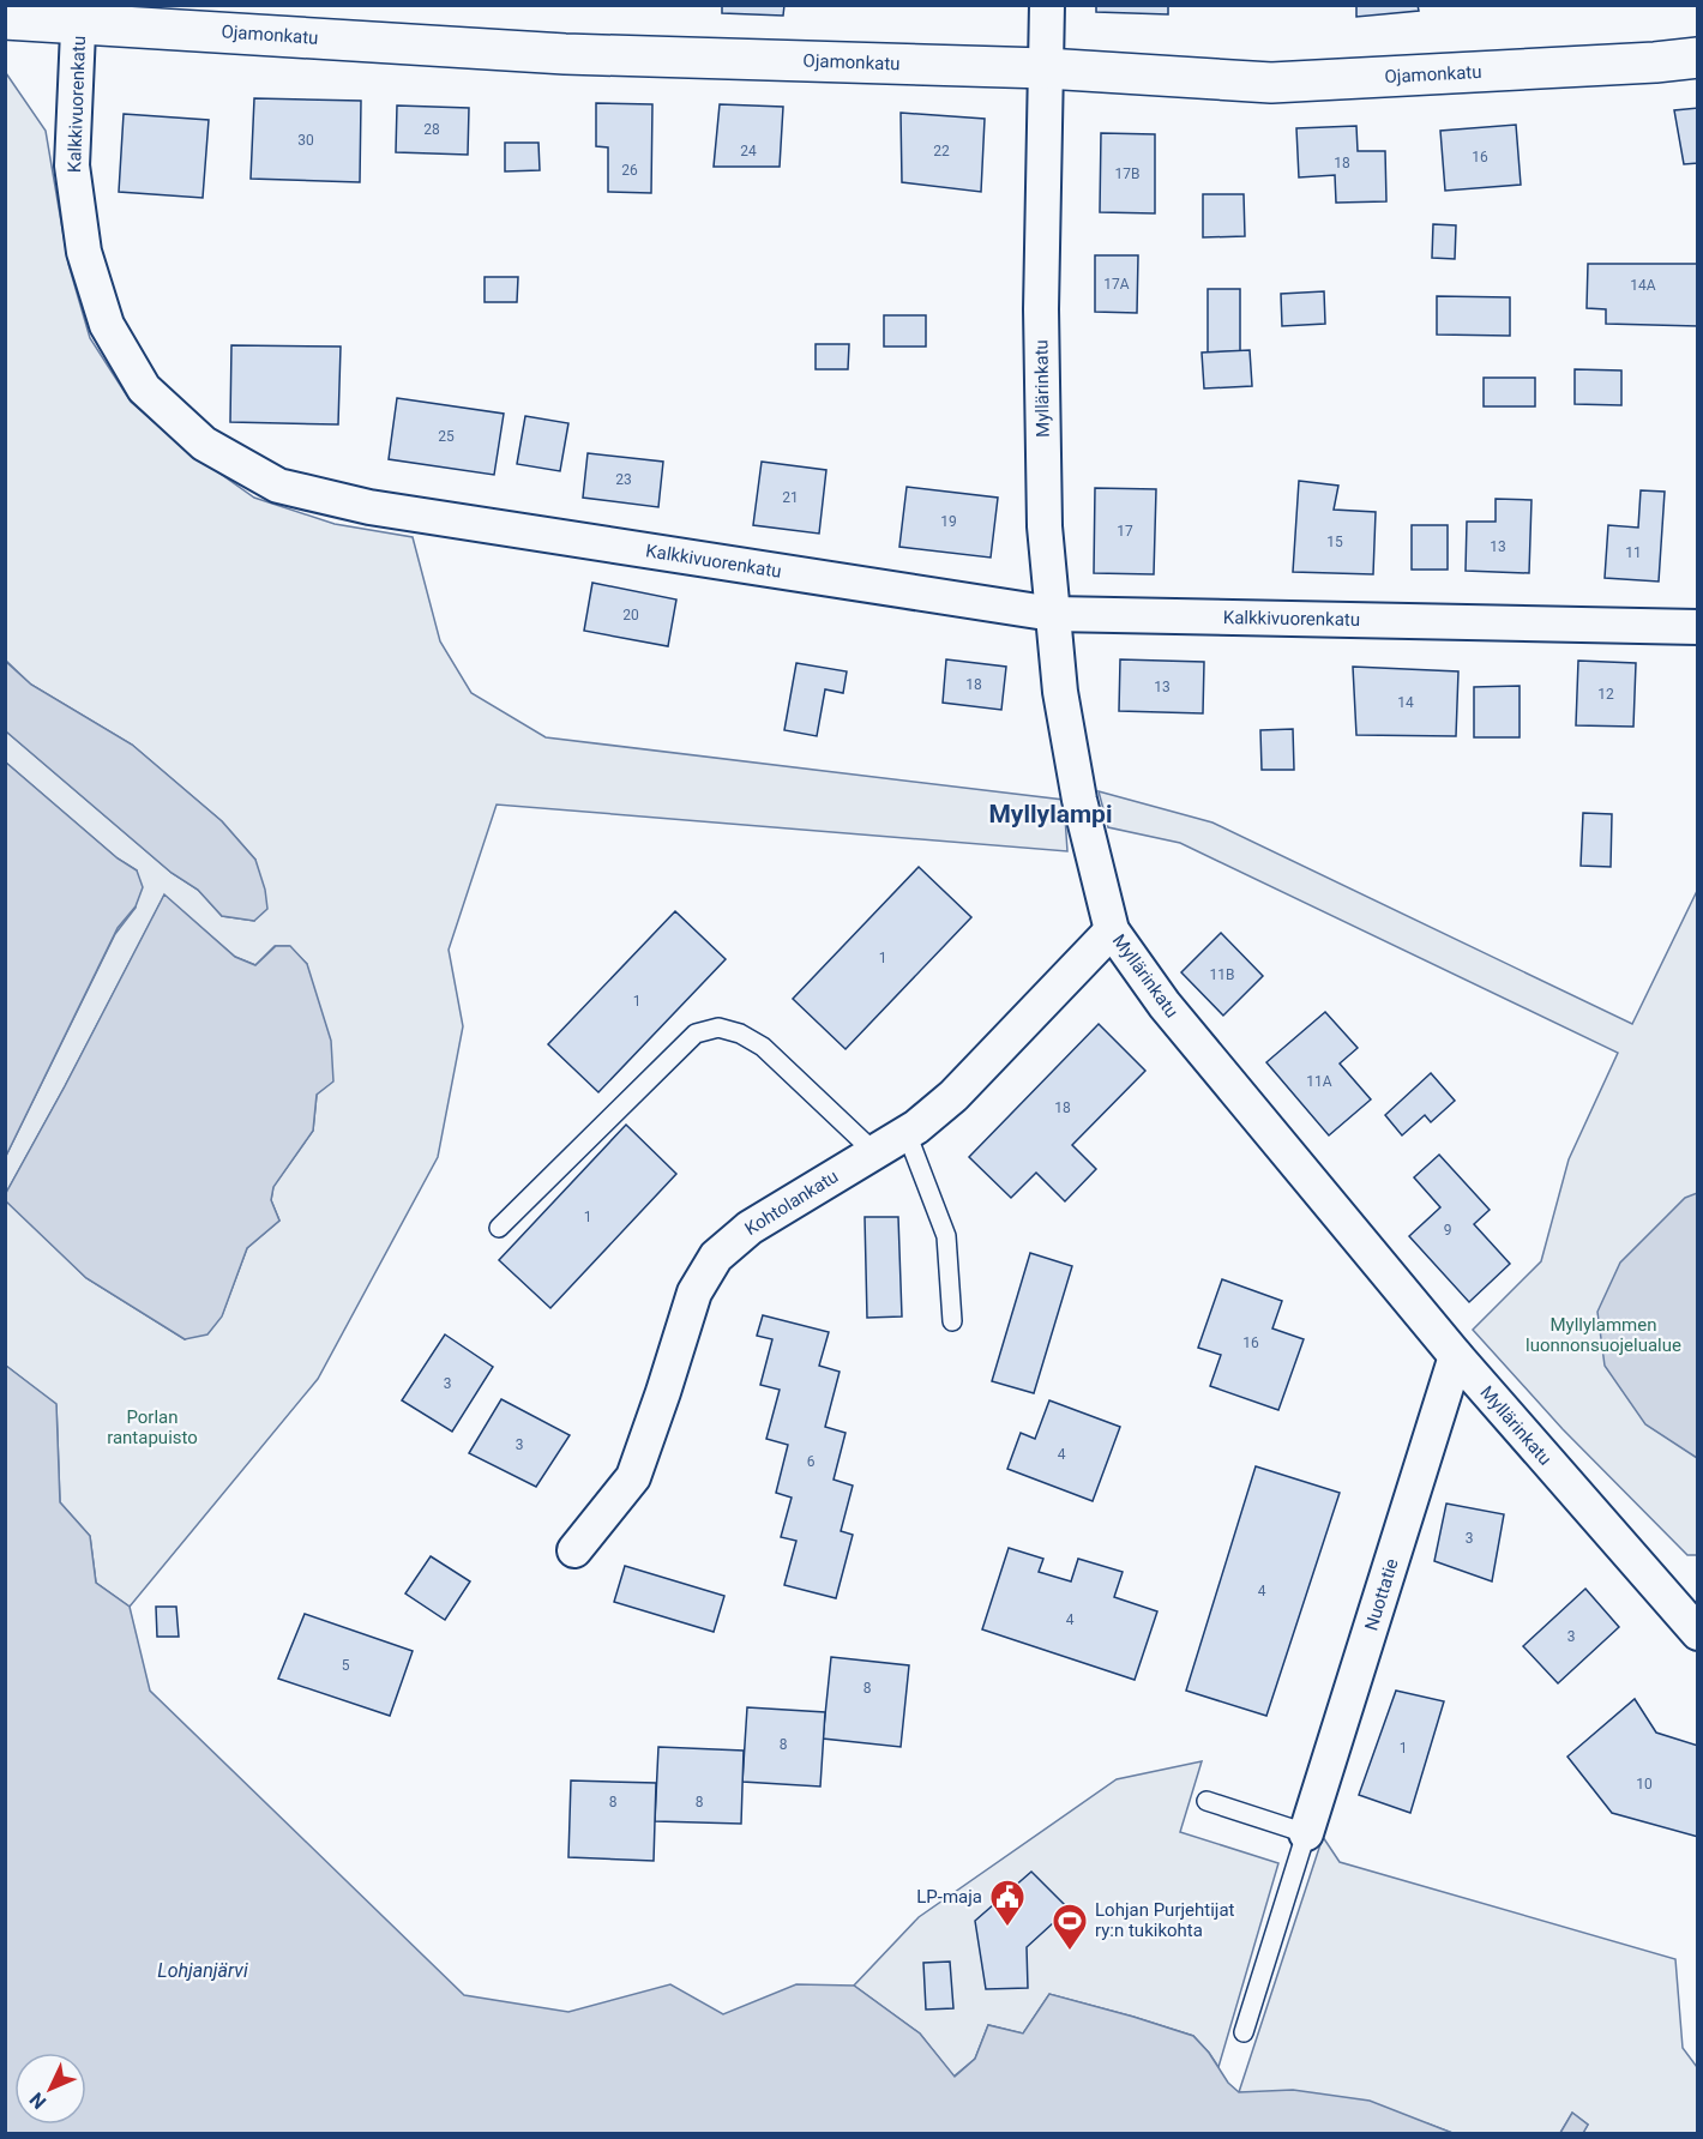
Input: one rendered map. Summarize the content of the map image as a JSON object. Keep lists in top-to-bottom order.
{
  "streets": {
    "street": [
      "Ojamonkatu",
      "Kalkkivuorenkatu",
      "Myllärinkatu",
      "Kohtolankatu",
      "Nuottatie"
    ]
  },
  "crossings": [
    ["Ojamonkatu", "Kalkkivuorenkatu"],
    ["Ojamonkatu", "Myllärinkatu"],
    ["Kalkkivuorenkatu", "Myllärinkatu"],
    ["Myllärinkatu", "Kohtolankatu"],
    ["Myllärinkatu", "Nuottatie"]
  ],
  "districts": ["Myllylampi"],
  "water": ["Lohjanjärvi"],
  "parks": ["Myllylammen luonnonsuojelualue", "Porlan rantapuisto"],
  "places": {
    "public building": ["LP-maja"],
    "sports": ["Lohjan Purjehtijat ry:n tukikohta"]
  },
  "house_numbers": [
    "28",
    "30",
    "24",
    "22",
    "16",
    "18",
    "26",
    "17B",
    "17A",
    "14A",
    "25",
    "23",
    "21",
    "19",
    "17",
    "15",
    "13",
    "11",
    "20",
    "18",
    "13",
    "12",
    "14",
    "1",
    "11B",
    "1",
    "11A",
    "18",
    "1",
    "9",
    "16",
    "3",
    "3",
    "4",
    "6",
    "3",
    "4",
    "4",
    "3",
    "5",
    "8",
    "8",
    "1",
    "10",
    "8",
    "8"
  ],
  "north": "bottom left"
}
